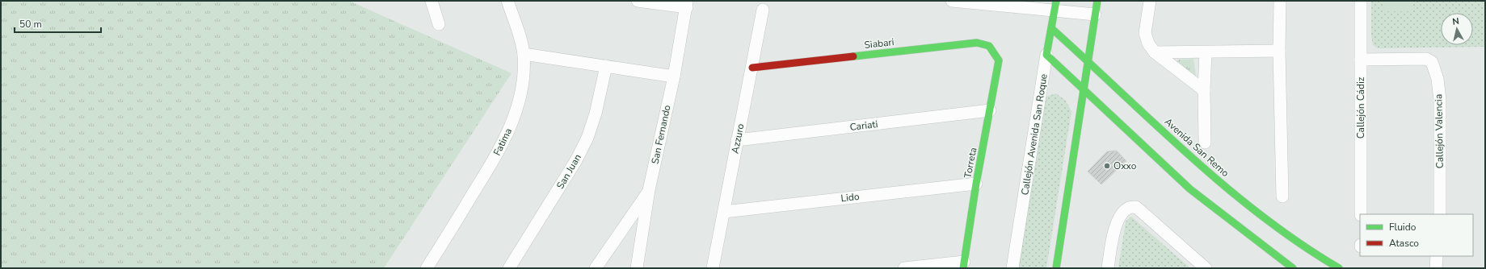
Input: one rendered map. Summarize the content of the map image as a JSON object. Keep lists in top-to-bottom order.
{
  "streets": {
    "street": [
      "Siabari",
      "Callejón Cádiz",
      "Cariati",
      "Callejón Valencia",
      "San Fernando",
      "Callejón Avenida San Roque",
      "Azzuro",
      "Fatima",
      "Avenida San Remo",
      "Torreta",
      "San Juan",
      "Lido"
    ]
  },
  "crossings": [
    ["Siabari", "Azzuro"],
    ["Siabari", "Torreta"],
    ["Callejón Cádiz", "Callejón Valencia"],
    ["Cariati", "Azzuro"],
    ["Cariati", "Torreta"],
    ["Callejón Avenida San Roque", "Avenida San Remo"],
    ["Azzuro", "Lido"],
    ["Torreta", "Lido"]
  ],
  "places": ["Oxxo"],
  "legend": ["Fluido", "Atasco"],
  "scale_bar": "50 m",
  "north": "top"
}
